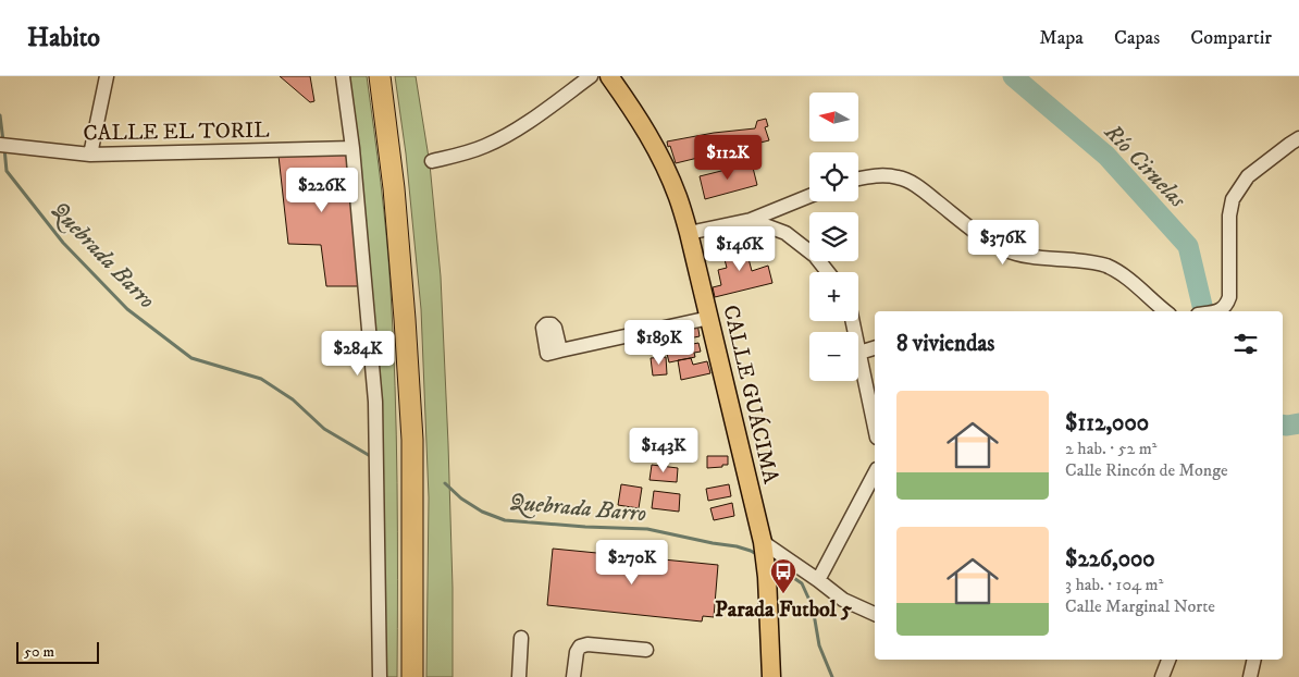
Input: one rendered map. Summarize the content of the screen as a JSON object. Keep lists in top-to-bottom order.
{
  "streets": {
    "main road": ["CALLE GUÁCIMA"],
    "street": ["CALLE EL TORIL"]
  },
  "water": ["Río Ciruelas", "Quebrada Barro"],
  "places": {
    "bus stop": ["Parada Futbol 5"]
  },
  "scale_bar": "50 m",
  "north": "left",
  "page": {
    "header": "Habito",
    "nav": ["Mapa", "Capas", "Compartir"],
    "map_buttons": ["+", "−"],
    "price": [
      "$112K",
      "$226K",
      "$376K",
      "$146K",
      "$189K",
      "$284K",
      "$143K",
      "$270K"
    ],
    "heading": "8 viviendas",
    "list": [
      {
        "name": "$112,000",
        "note": "2 hab. · 52 m² · Calle Rincón de Monge"
      },
      {
        "name": "$226,000",
        "note": "3 hab. · 104 m² · Calle Marginal Norte"
      }
    ],
    "scale": "50 m"
  }
}
